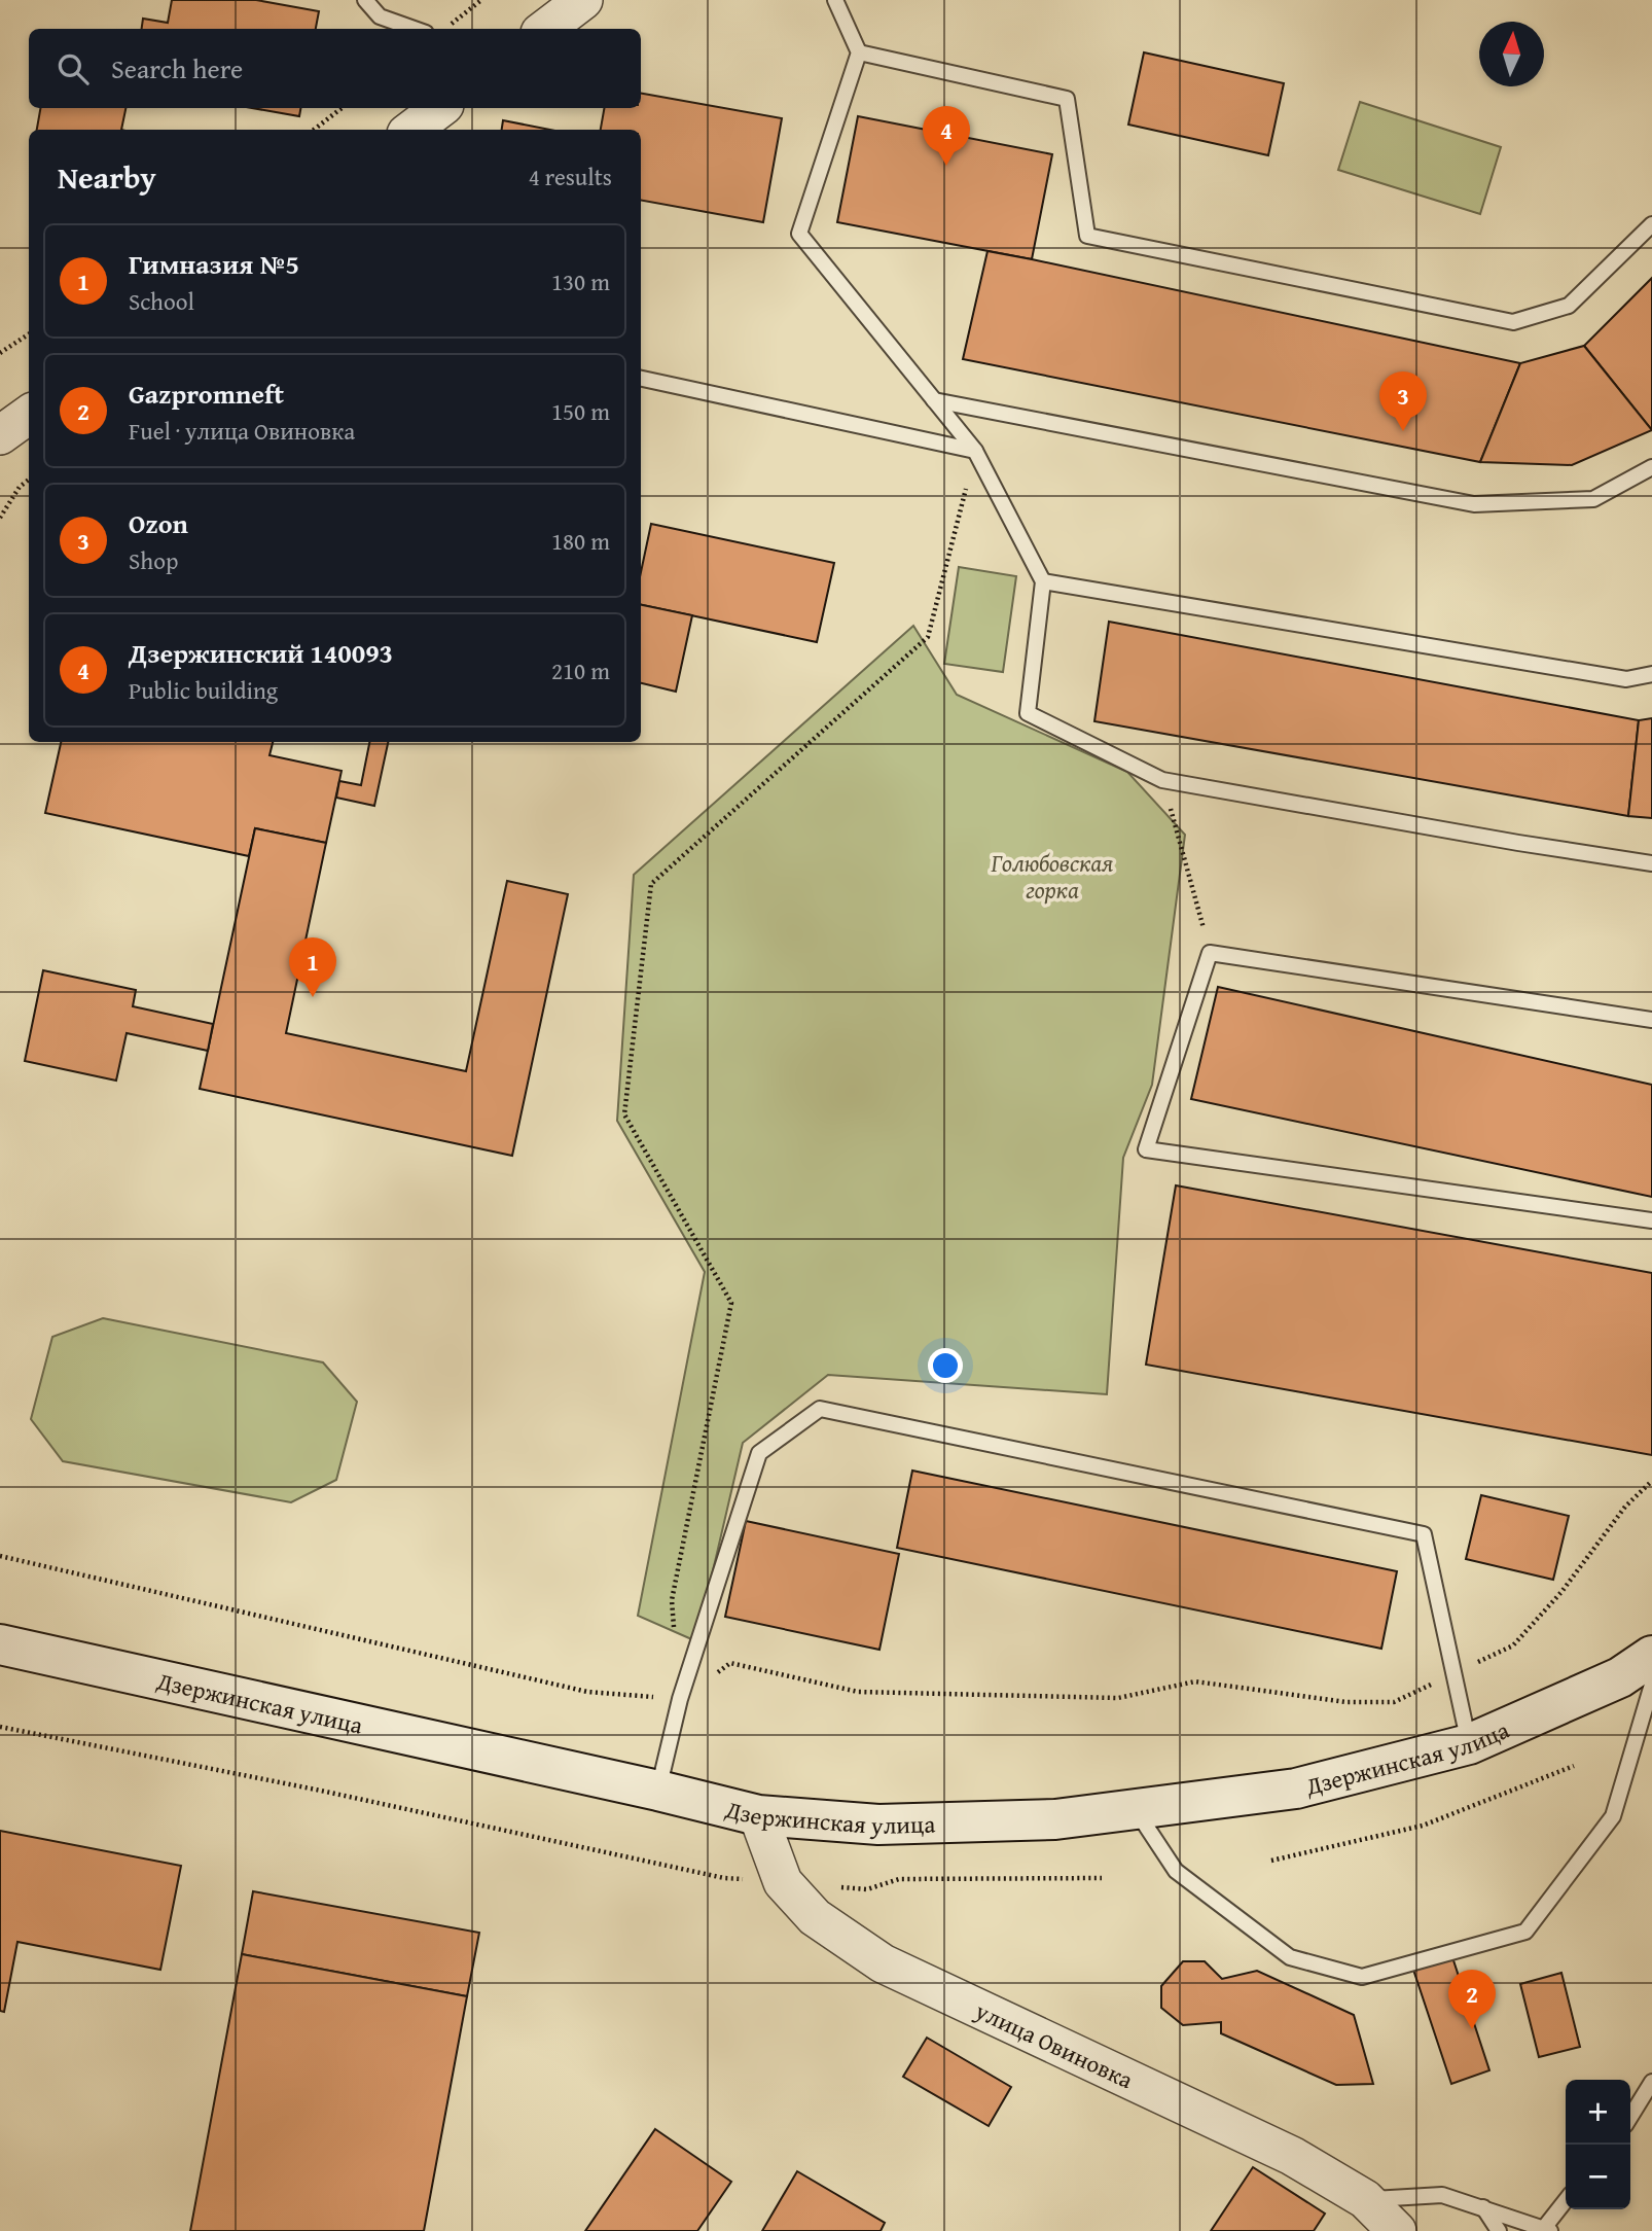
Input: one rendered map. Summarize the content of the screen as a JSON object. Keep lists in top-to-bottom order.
{
  "streets": {
    "main road": ["Дзержинская улица"],
    "street": ["улица Овиновка"]
  },
  "crossings": [
    ["Дзержинская улица", "улица Овиновка"]
  ],
  "parks": ["Голюбовская горка"],
  "north": "top",
  "page": {
    "search": "Search here",
    "pins": [
      "4",
      "3",
      "1",
      "2"
    ],
    "heading": ["Nearby", "4 results"],
    "list": [
      {
        "mark": "1",
        "name": "Гимназия №5",
        "note": "School",
        "value": "130 m"
      },
      {
        "mark": "2",
        "name": "Gazpromneft",
        "note": "Fuel · улица Овиновка",
        "value": "150 m"
      },
      {
        "mark": "3",
        "name": "Ozon",
        "note": "Shop",
        "value": "180 m"
      },
      {
        "mark": "4",
        "name": "Дзержинский 140093",
        "note": "Public building",
        "value": "210 m"
      }
    ],
    "map_buttons": ["+", "−"]
  }
}
